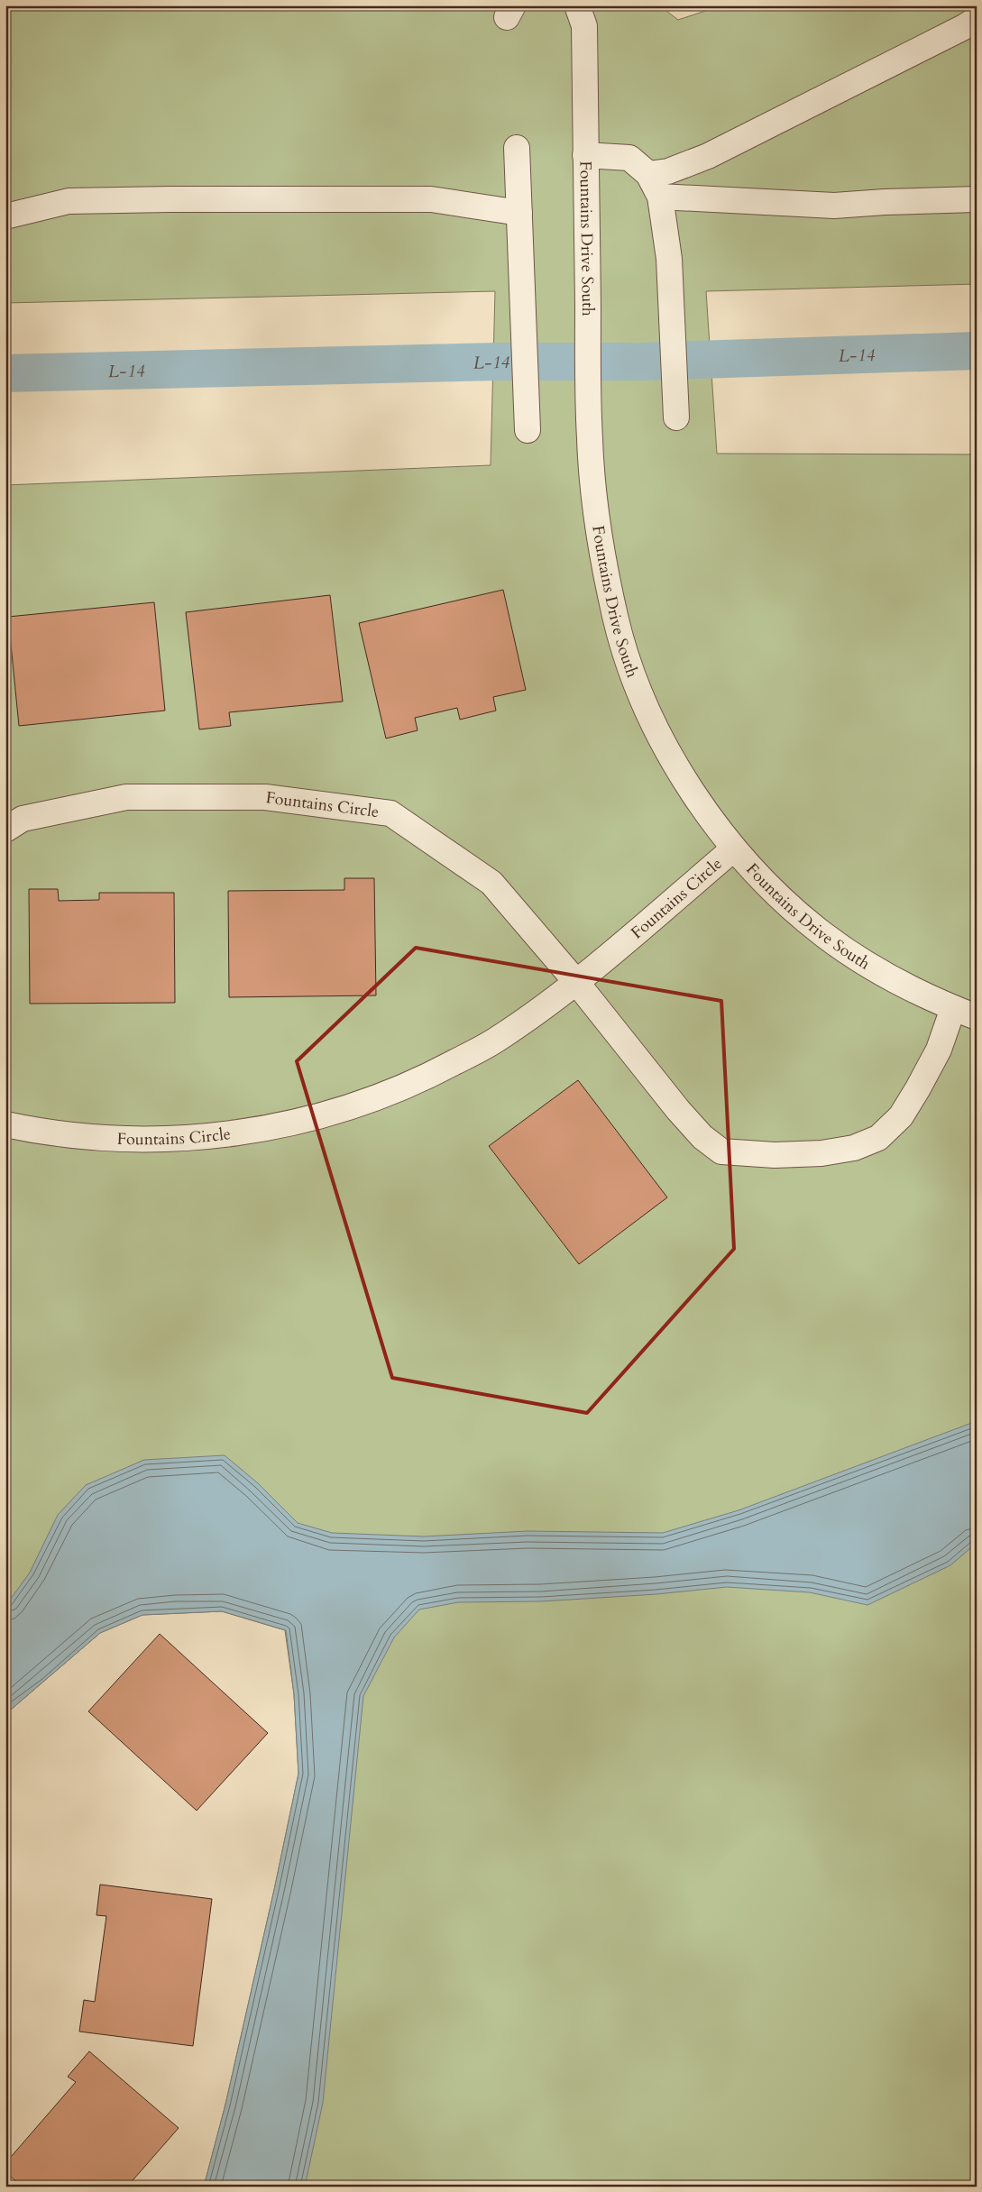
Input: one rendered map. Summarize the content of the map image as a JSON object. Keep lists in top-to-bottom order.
{
  "streets": {
    "street": ["Fountains Drive South", "Fountains Circle"]
  },
  "crossings": [
    ["Fountains Drive South", "Fountains Circle"]
  ],
  "water": ["L-14"]
}
